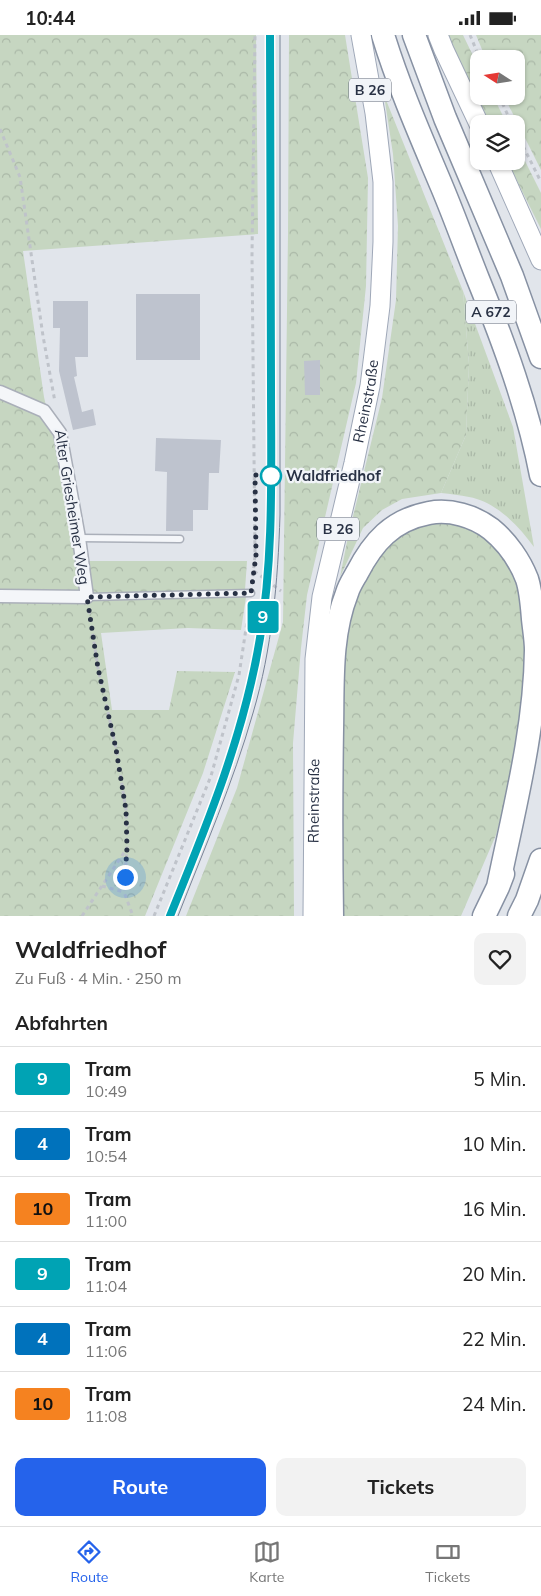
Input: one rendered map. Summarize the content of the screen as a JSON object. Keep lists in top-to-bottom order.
{
  "streets": {
    "highway": ["A 672"],
    "main road": ["B 26", "Rheinstraße"],
    "street": ["Alter Griesheimer Weg"]
  },
  "places": ["Waldfriedhof"],
  "lines": ["tram line 9"],
  "north": "left",
  "page": {
    "status": "10:44",
    "on_map": "9",
    "heading": [
      ["Waldfriedhof", "Zu Fuß · 4 Min. · 250 m"],
      "Abfahrten"
    ],
    "list": [
      {
        "mark": "9",
        "name": "Tram",
        "note": "10:49",
        "value": "5 Min."
      },
      {
        "mark": "4",
        "name": "Tram",
        "note": "10:54",
        "value": "10 Min."
      },
      {
        "mark": "10",
        "name": "Tram",
        "note": "11:00",
        "value": "16 Min."
      },
      {
        "mark": "9",
        "name": "Tram",
        "note": "11:04",
        "value": "20 Min."
      },
      {
        "mark": "4",
        "name": "Tram",
        "note": "11:06",
        "value": "22 Min."
      },
      {
        "mark": "10",
        "name": "Tram",
        "note": "11:08",
        "value": "24 Min."
      }
    ],
    "buttons": ["Route", "Tickets"],
    "tabs": ["Route", "Karte", "Tickets"]
  }
}
